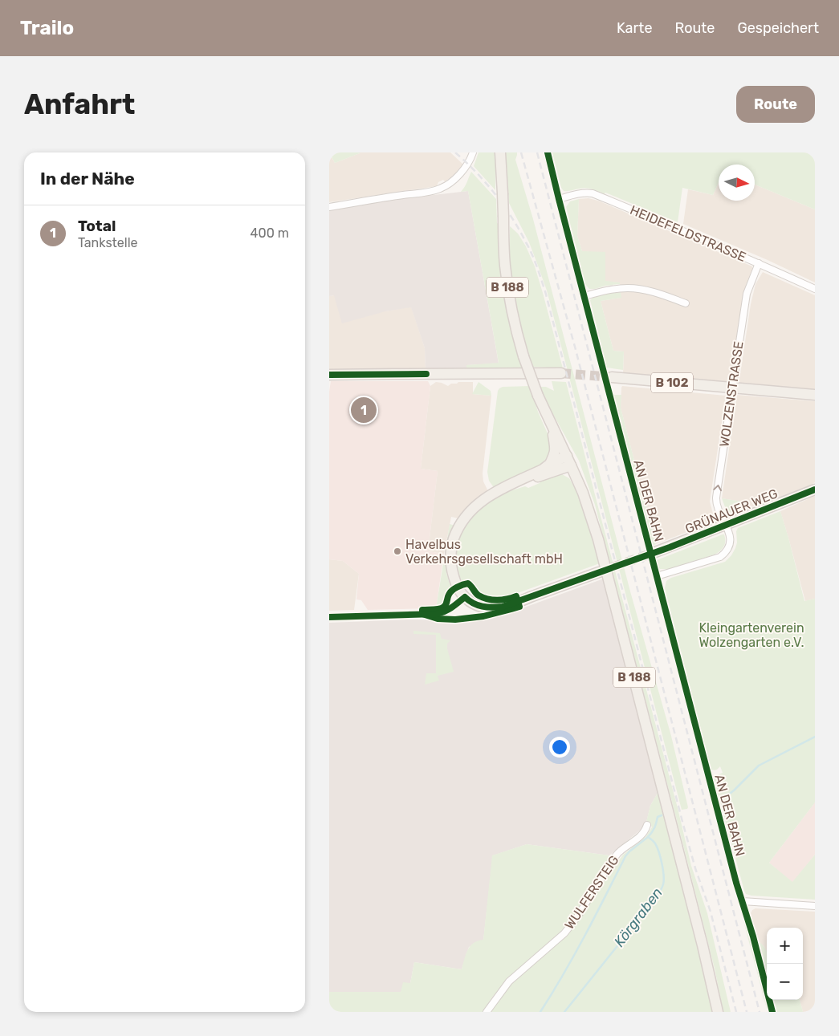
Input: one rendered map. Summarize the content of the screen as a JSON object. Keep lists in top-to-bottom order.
{
  "streets": {
    "main road": ["B 188", "B 102", "GRÜNAUER WEG"],
    "street": [
      "HEIDEFELDSTRASSE",
      "WOLZENSTRASSE",
      "AN DER BAHN",
      "WULFERSTEIG"
    ]
  },
  "crossings": [
    ["HEIDEFELDSTRASSE", "WOLZENSTRASSE"],
    ["HEIDEFELDSTRASSE", "AN DER BAHN"],
    ["B 102", "WOLZENSTRASSE"],
    ["WOLZENSTRASSE", "GRÜNAUER WEG"],
    ["AN DER BAHN", "GRÜNAUER WEG"]
  ],
  "one_way": ["WOLZENSTRASSE"],
  "water": ["Körgraben"],
  "parks": ["Kleingartenverein Wolzengarten e.V."],
  "places": ["Havelbus Verkehrsgesellschaft mbH"],
  "north": "right",
  "page": {
    "header": "Trailo",
    "nav": ["Karte", "Route", "Gespeichert"],
    "buttons": "Route",
    "title": "Anfahrt",
    "heading": "In der Nähe",
    "list": [
      {
        "mark": "1",
        "name": "Total",
        "note": "Tankstelle",
        "value": "400 m"
      }
    ],
    "pins": "1",
    "map_buttons": ["+", "−"]
  }
}
